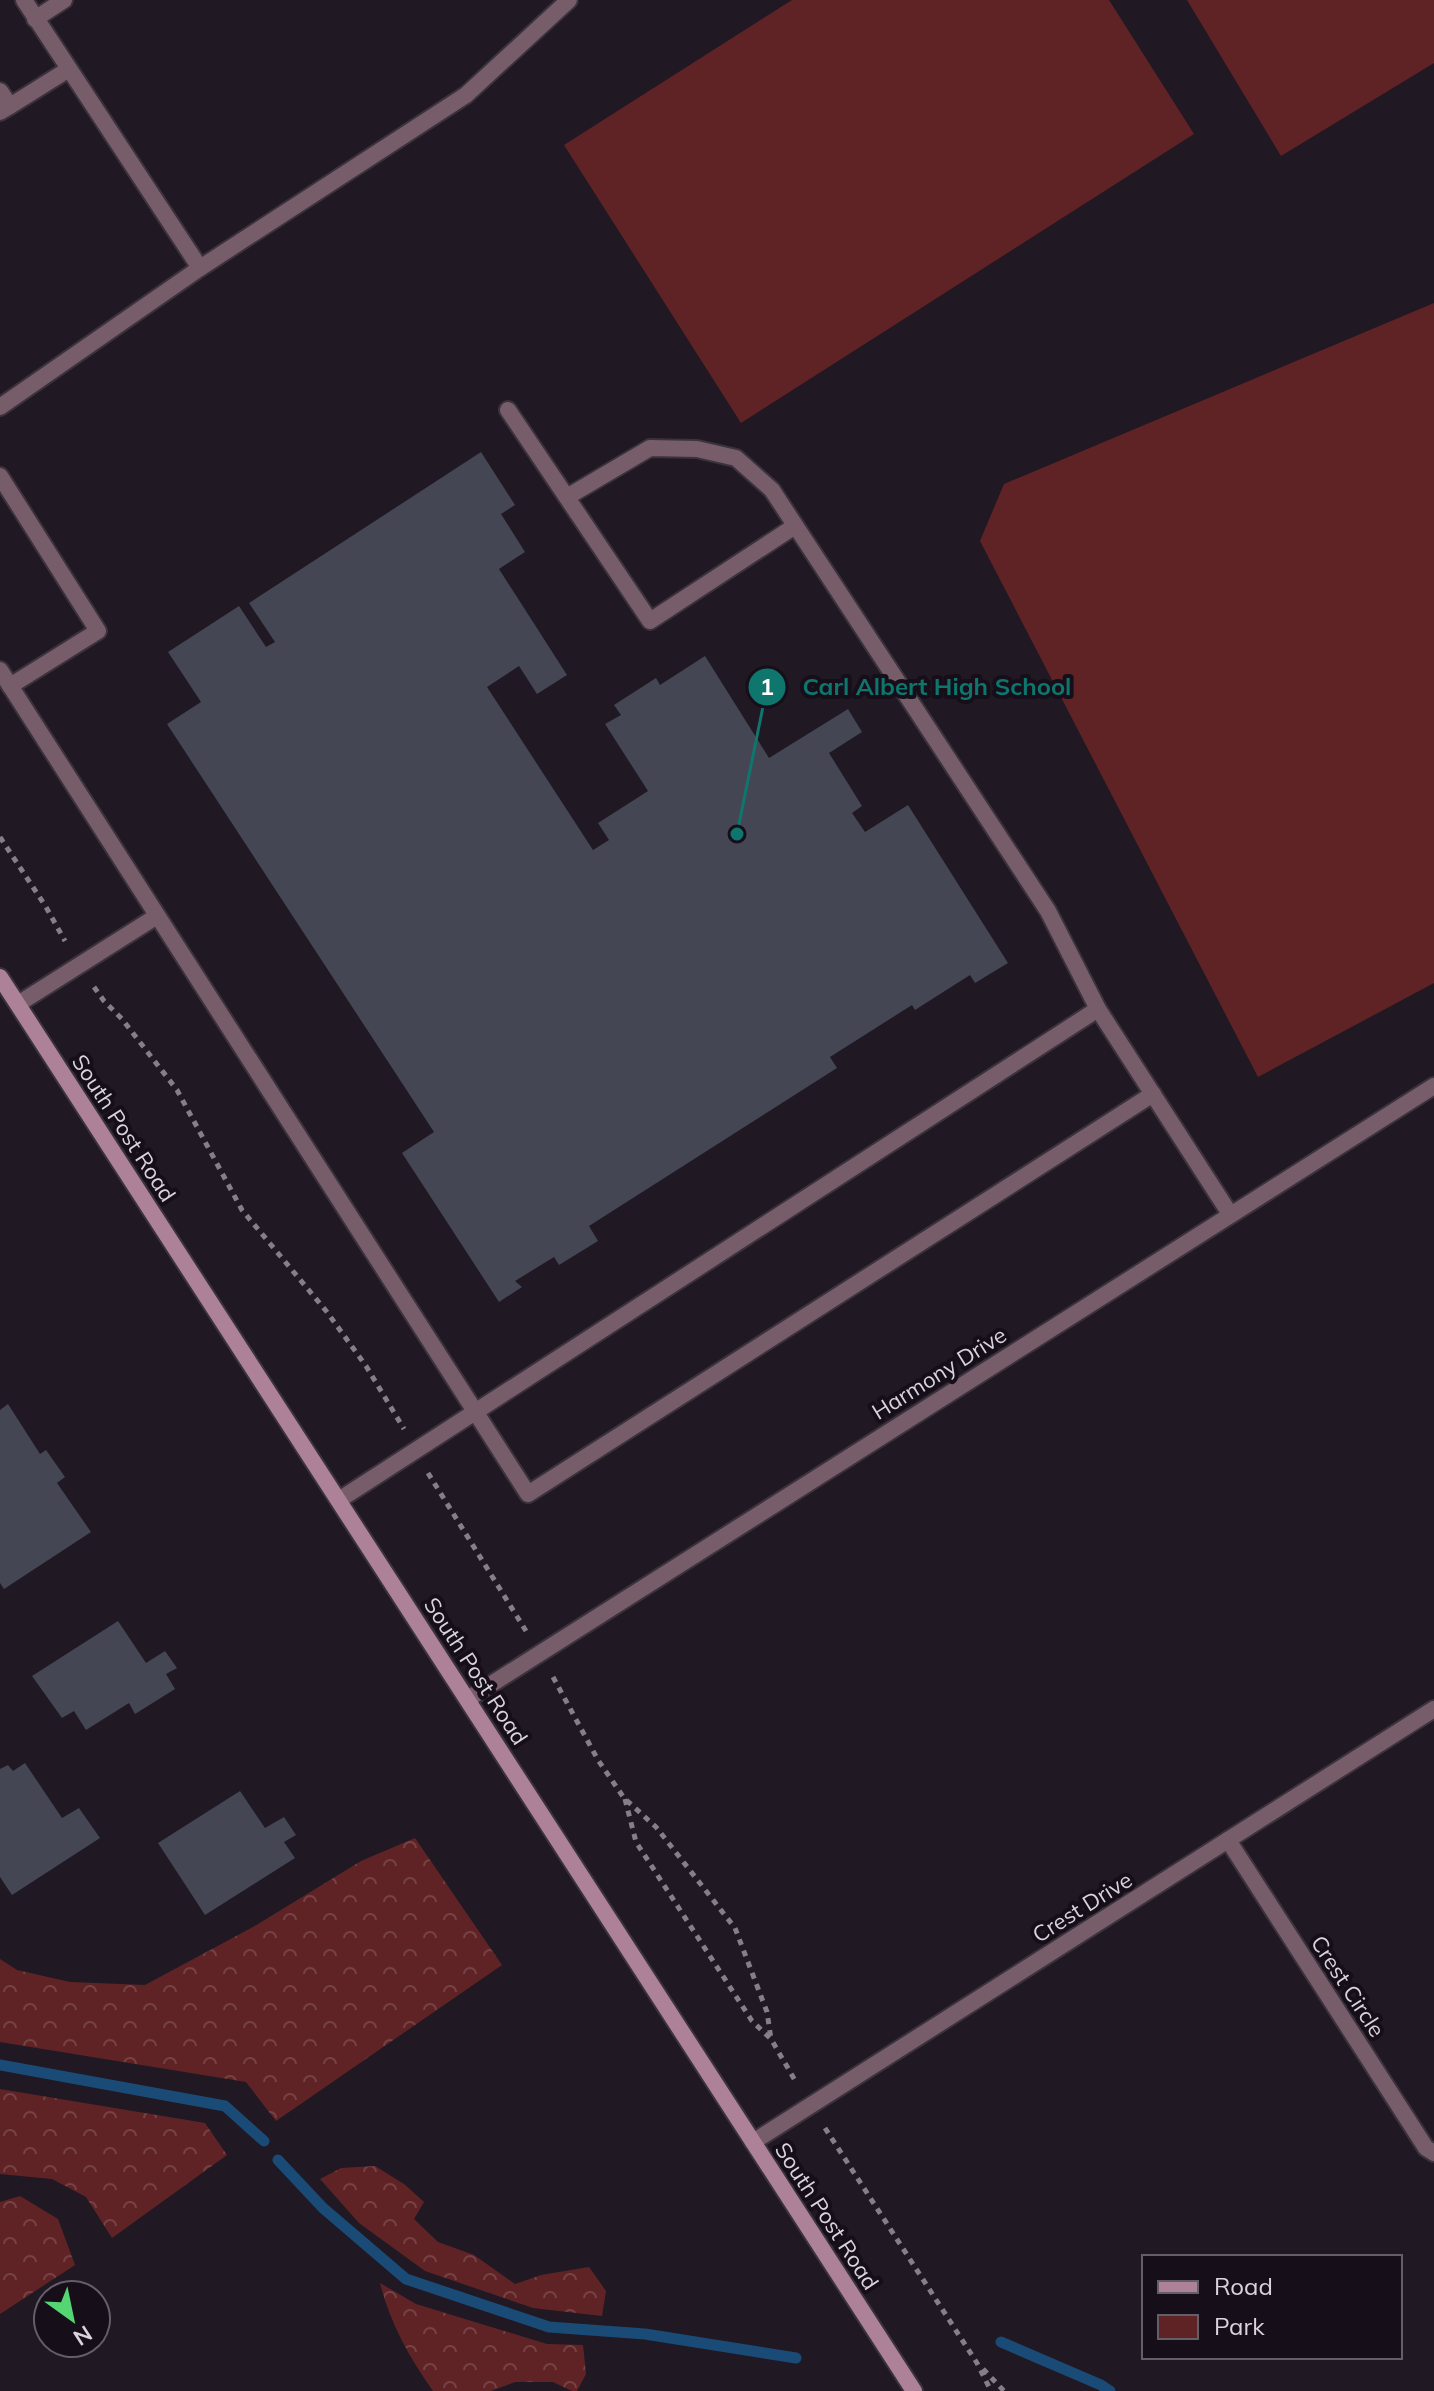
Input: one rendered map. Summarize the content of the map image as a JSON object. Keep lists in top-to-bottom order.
{
  "streets": {
    "main road": ["South Post Road"],
    "street": ["Harmony Drive", "Crest Drive", "Crest Circle"]
  },
  "crossings": [
    ["South Post Road", "Harmony Drive"],
    ["South Post Road", "Crest Drive"],
    ["Crest Drive", "Crest Circle"]
  ],
  "places": ["Carl Albert High School"],
  "legend": ["Road", "Park"],
  "north": "bottom right"
}
